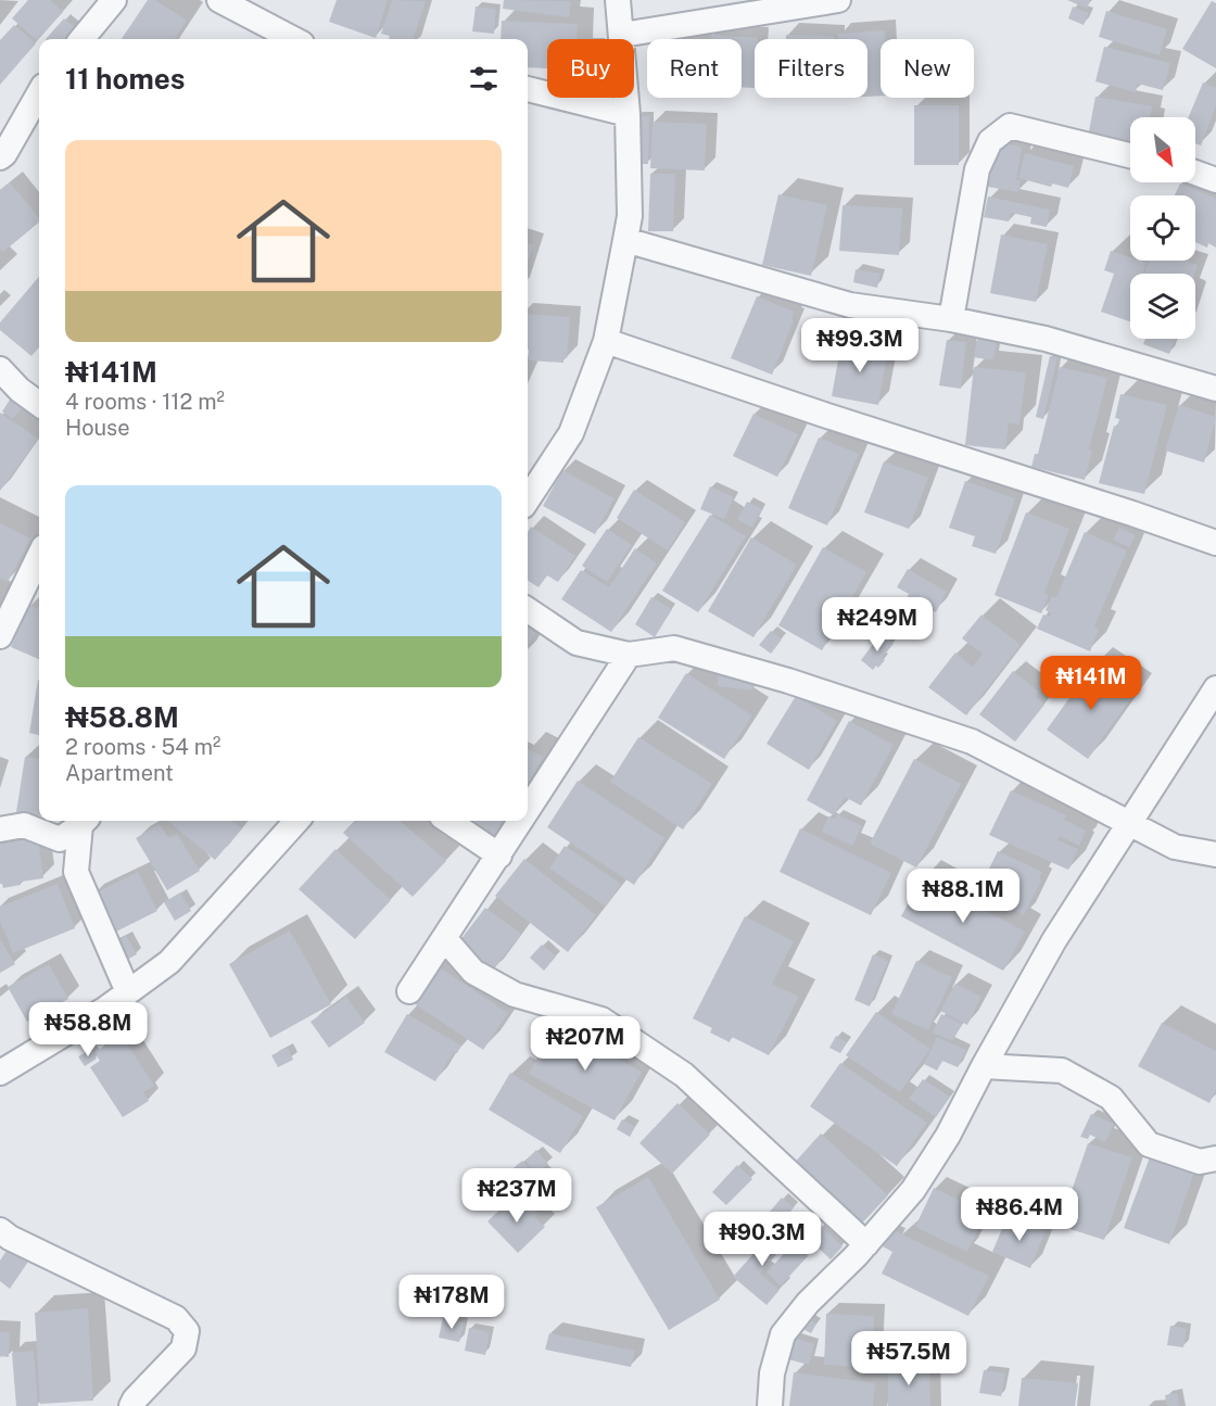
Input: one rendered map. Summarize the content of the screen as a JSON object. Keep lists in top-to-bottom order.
{
  "north": "bottom right",
  "page": {
    "chip": [
      "Buy",
      "Rent",
      "Filters",
      "New"
    ],
    "heading": "11 homes",
    "list": [
      {
        "name": "₦141M",
        "note": "4 rooms · 112 m² · House"
      },
      {
        "name": "₦58.8M",
        "note": "2 rooms · 54 m² · Apartment"
      }
    ],
    "price": [
      "₦99.3M",
      "₦249M",
      "₦141M",
      "₦88.1M",
      "₦58.8M",
      "₦207M",
      "₦237M",
      "₦86.4M",
      "₦90.3M",
      "₦178M",
      "₦57.5M"
    ]
  }
}
